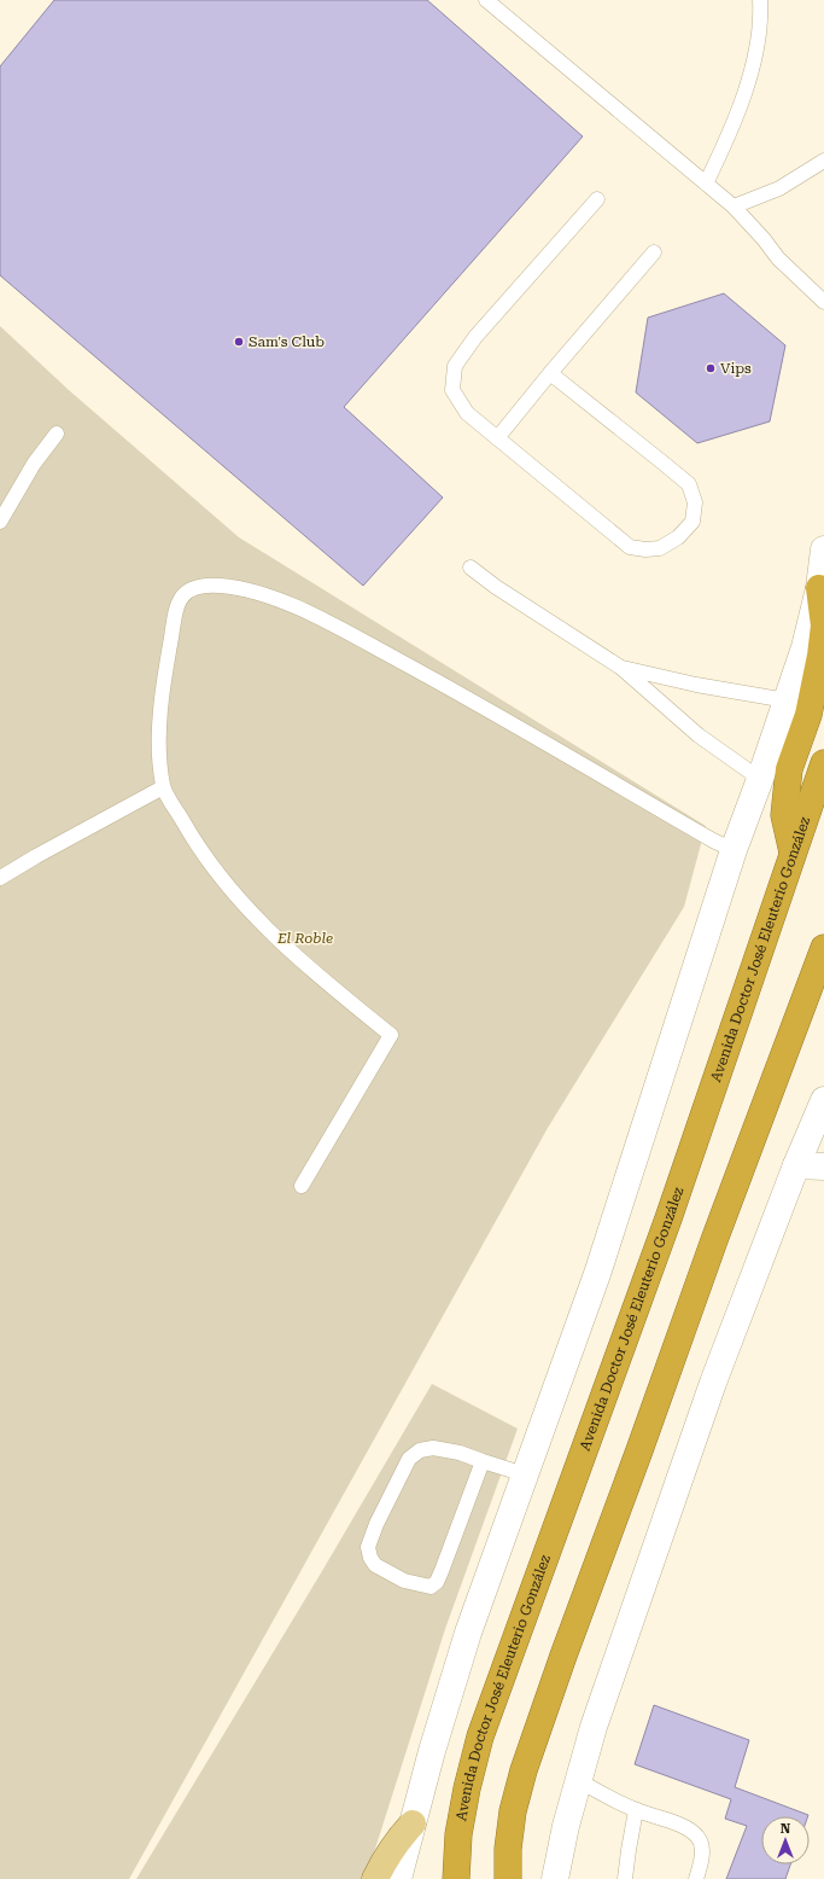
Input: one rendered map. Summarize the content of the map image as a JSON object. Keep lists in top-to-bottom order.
{
  "streets": {
    "highway": ["Avenida Doctor José Eleuterio González"]
  },
  "parks": ["El Roble"],
  "places": ["Sam's Club", "Vips"],
  "north": "top"
}
